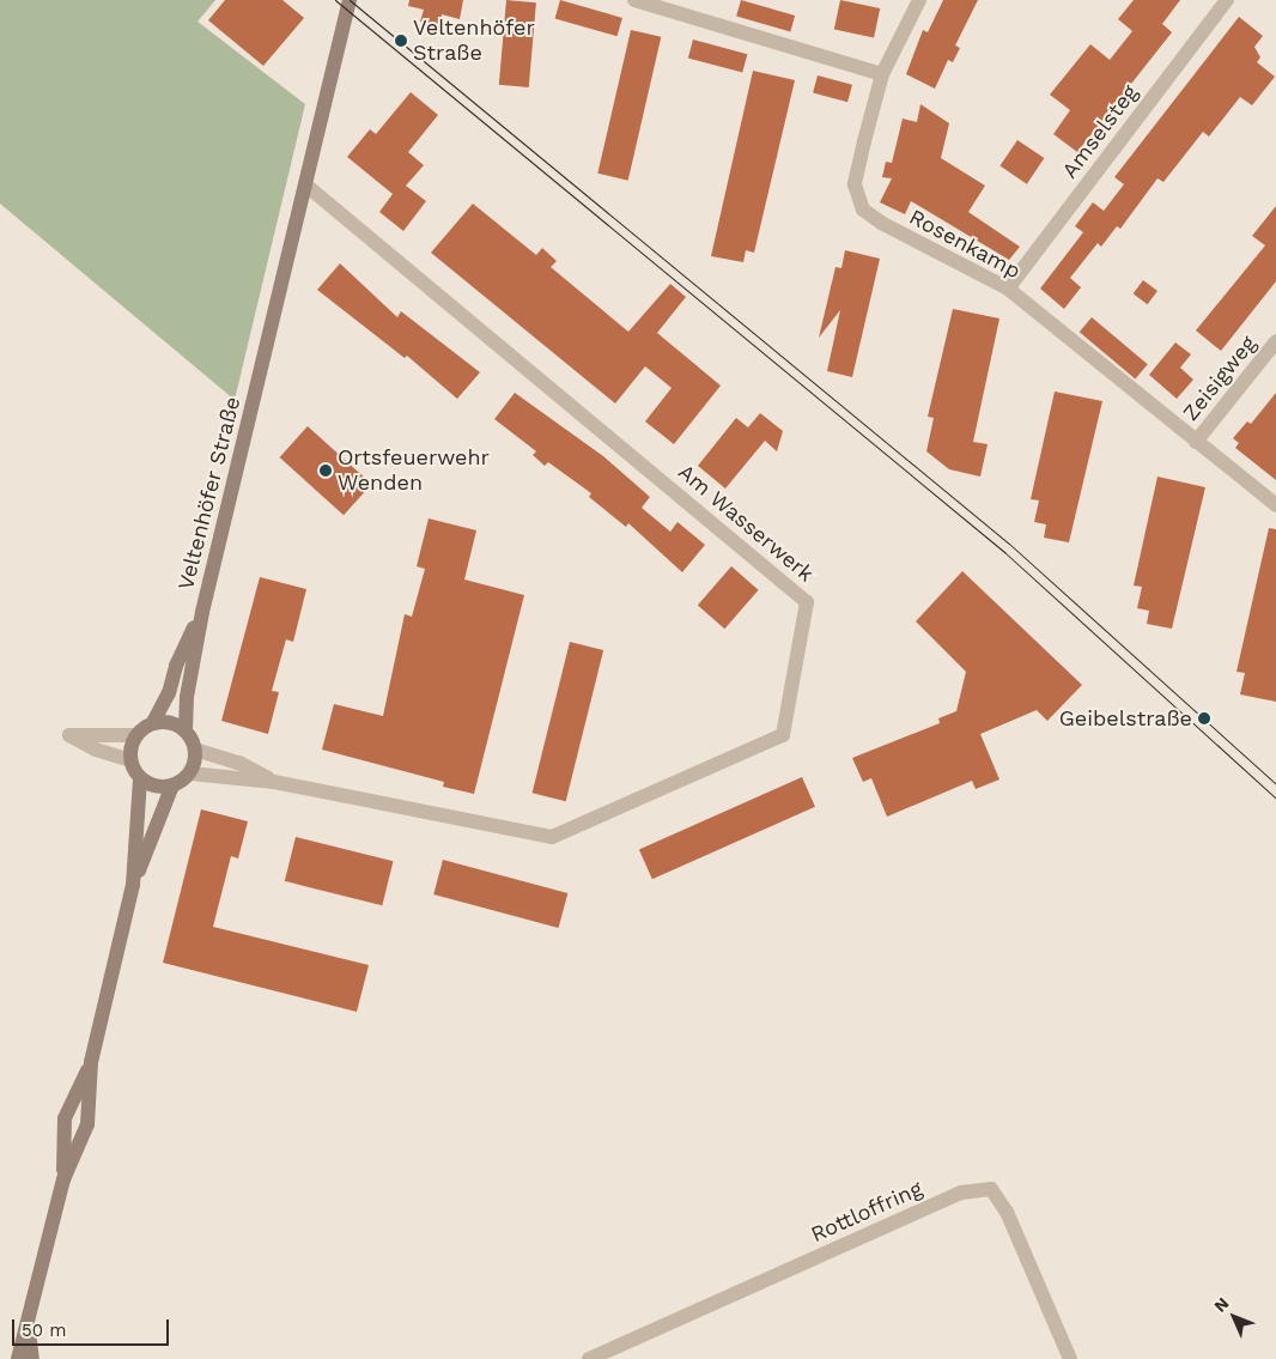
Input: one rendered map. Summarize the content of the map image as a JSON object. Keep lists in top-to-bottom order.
{
  "streets": {
    "street": [
      "Amselsteg",
      "Rosenkamp",
      "Zeisigweg",
      "Veltenhöfer Straße",
      "Am Wasserwerk",
      "Rottloffring"
    ]
  },
  "crossings": [
    ["Amselsteg", "Rosenkamp"],
    ["Rosenkamp", "Zeisigweg"],
    ["Veltenhöfer Straße", "Am Wasserwerk"]
  ],
  "places": ["Veltenhöfer Straße", "Ortsfeuerwehr Wenden", "Geibelstraße"],
  "scale_bar": "50 m",
  "north": "top left"
}
